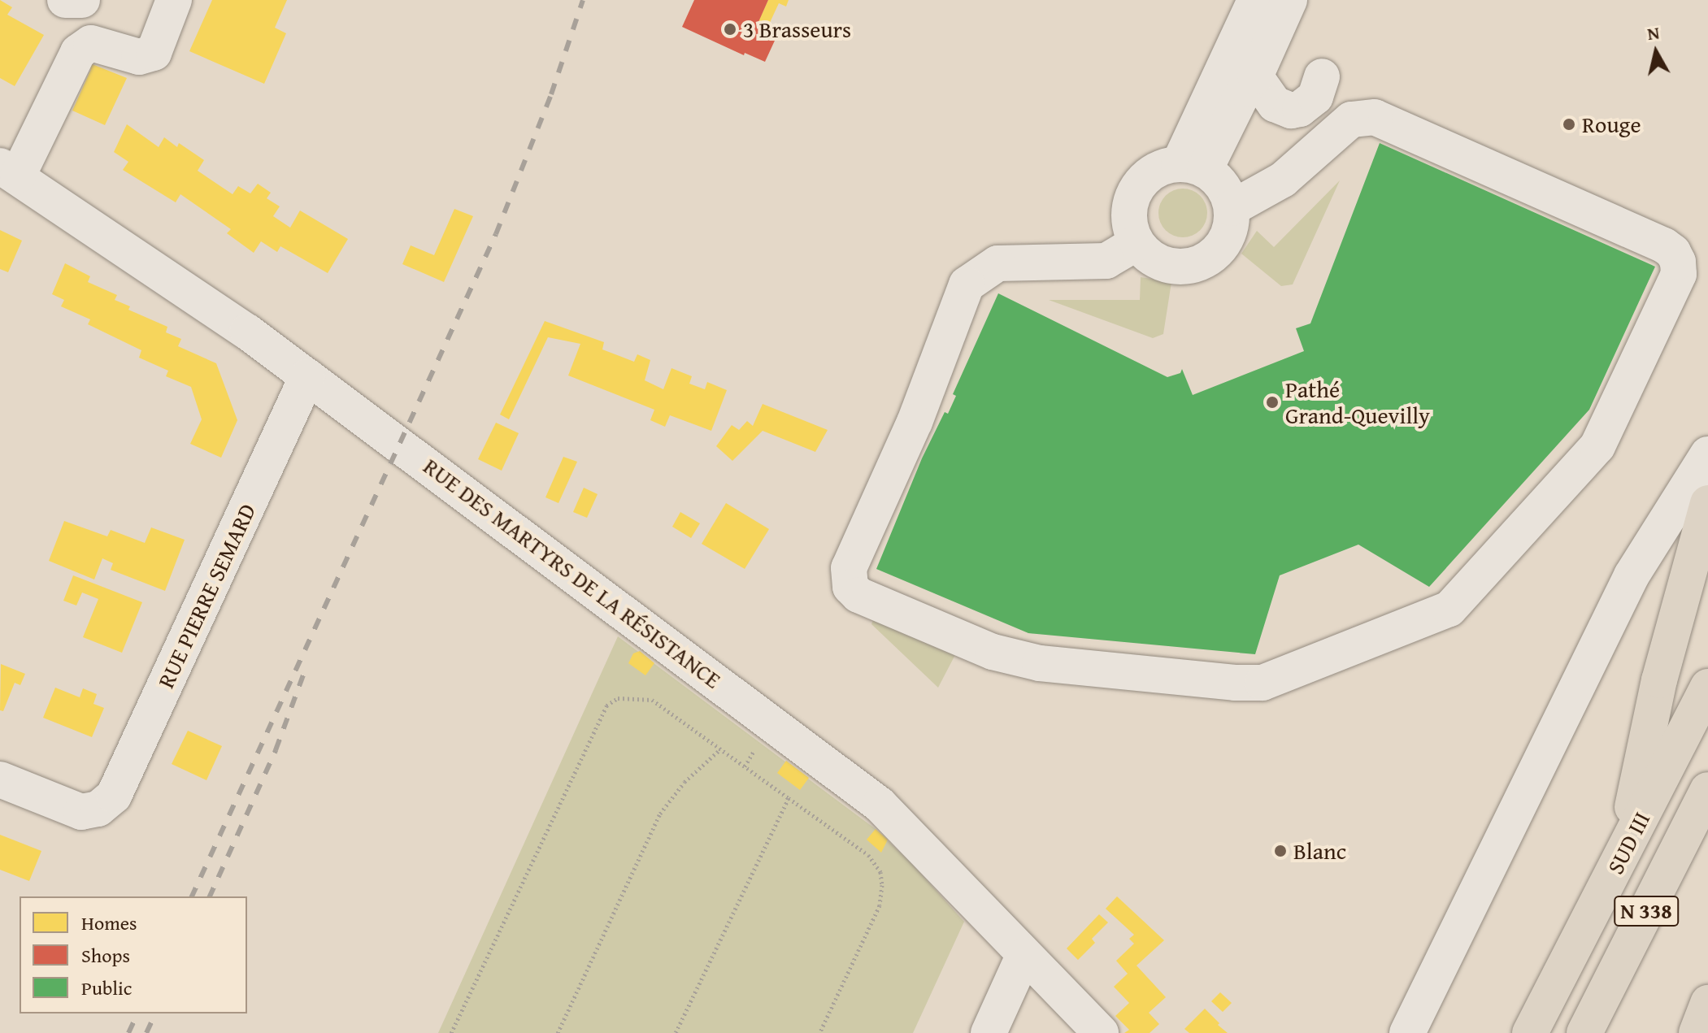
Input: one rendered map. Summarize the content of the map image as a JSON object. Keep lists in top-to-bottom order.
{
  "streets": {
    "highway": ["SUD III", "N 338"],
    "street": ["RUE DES MARTYRS DE LA RÉSISTANCE", "RUE PIERRE SEMARD"]
  },
  "crossings": [
    ["RUE DES MARTYRS DE LA RÉSISTANCE", "RUE PIERRE SEMARD"]
  ],
  "places": [
    "3 Brasseurs",
    "Rouge",
    "Pathé Grand-Quevilly",
    "Blanc"
  ],
  "legend": ["Homes", "Shops", "Public"],
  "north": "top"
}
